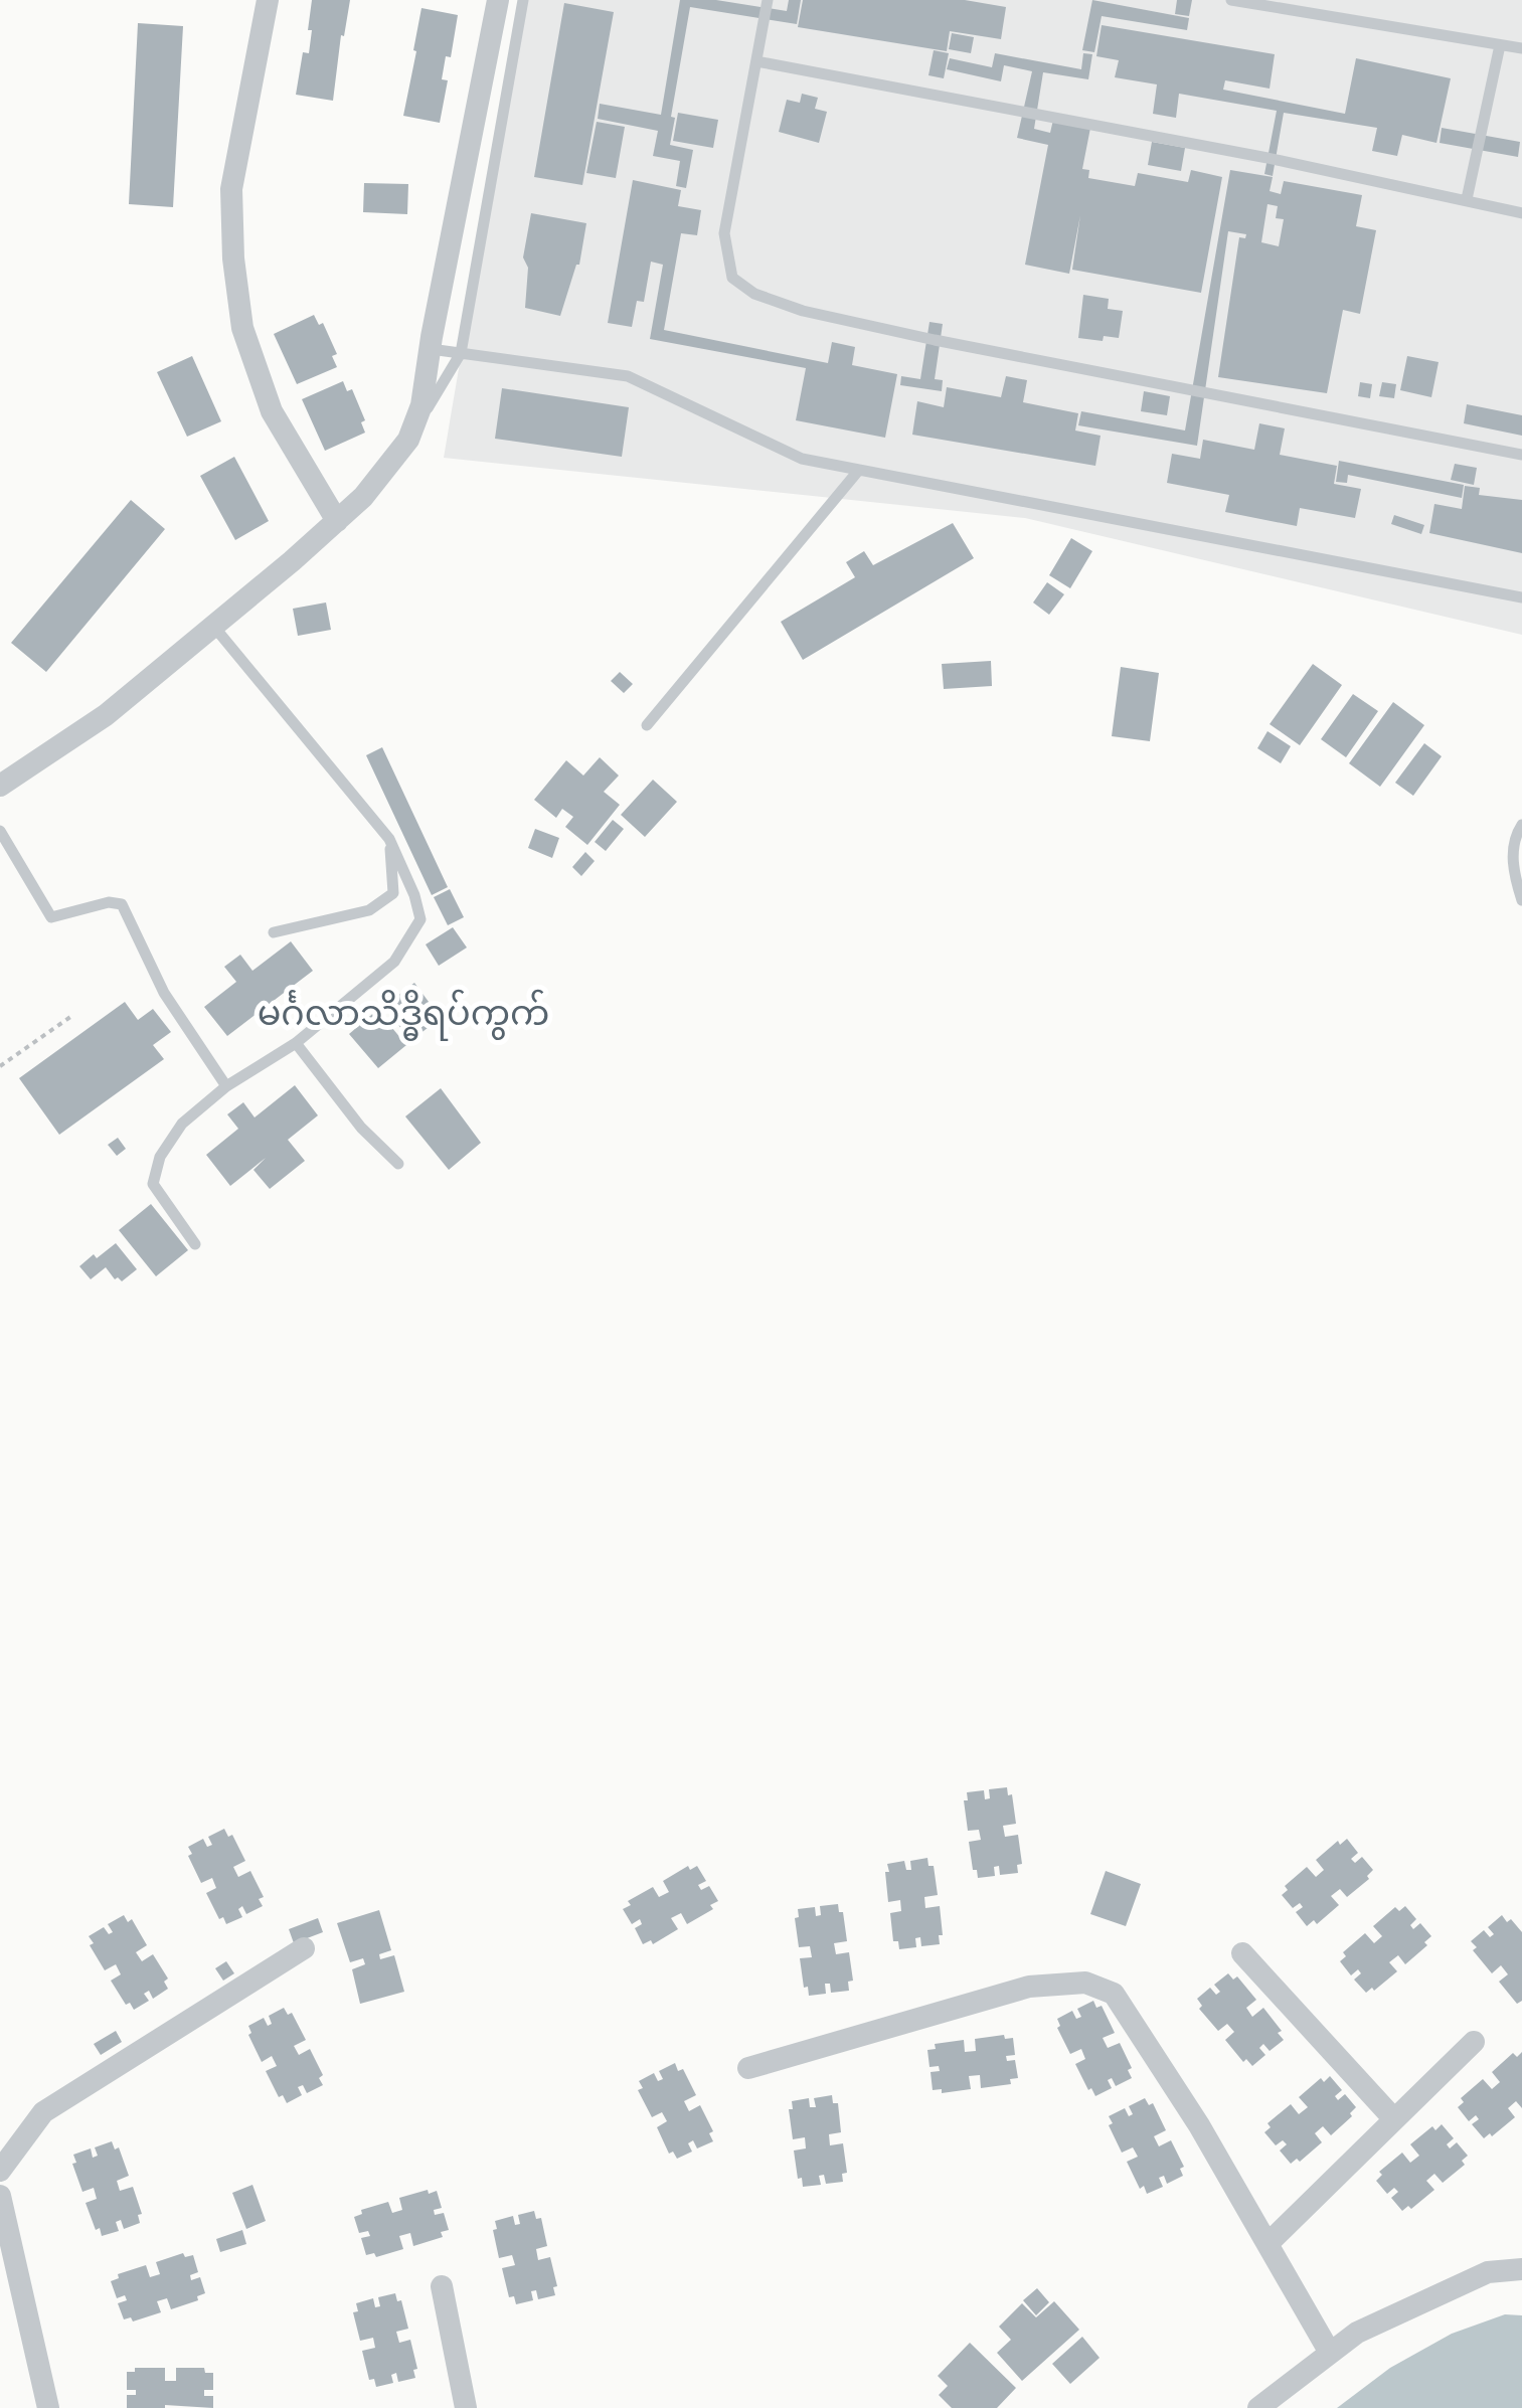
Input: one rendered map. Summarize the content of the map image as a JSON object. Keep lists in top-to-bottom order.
{
  "districts": ["မင်္ဂလာသိဒ္ဓိရပ်ကွက်"]
}
